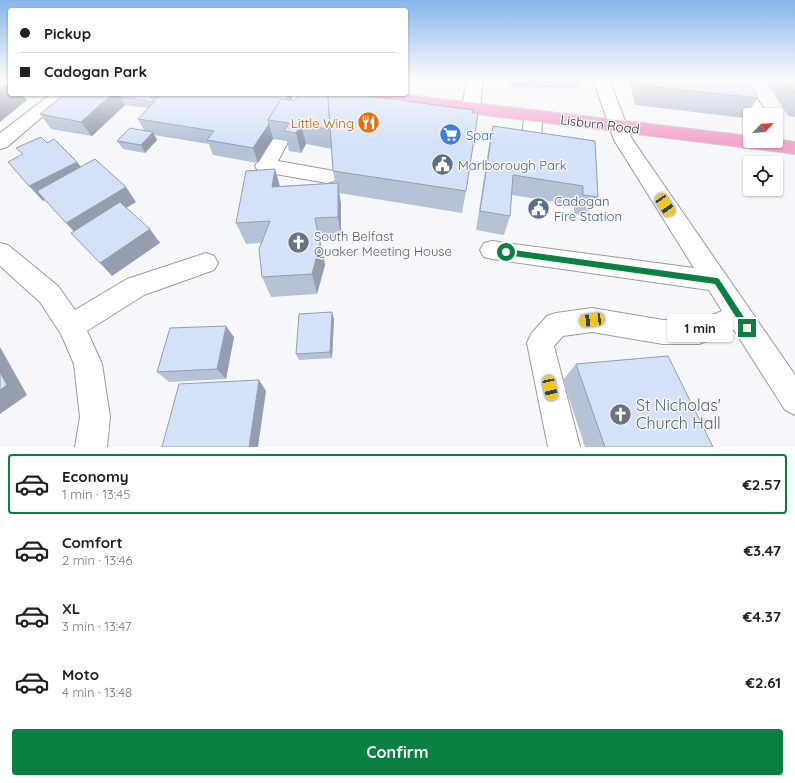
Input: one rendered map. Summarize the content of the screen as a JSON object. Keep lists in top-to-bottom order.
{
  "streets": {
    "main road": ["Lisburn Road"]
  },
  "places": {
    "restaurant": ["Little Wing"],
    "supermarket": ["Spar"],
    "public building": ["Marlborough Park", "Cadogan Fire Station"],
    "church": ["South Belfast Quaker Meeting House", "St Nicholas' Church Hall"]
  },
  "north": "top right",
  "page": {
    "banner": ["Pickup", "Cadogan Park"],
    "bubble": "1 min",
    "list": [
      {
        "name": "Economy",
        "note": "1 min · 13:45",
        "value": "€2.57"
      },
      {
        "name": "Comfort",
        "note": "2 min · 13:46",
        "value": "€3.47"
      },
      {
        "name": "XL",
        "note": "3 min · 13:47",
        "value": "€4.37"
      },
      {
        "name": "Moto",
        "note": "4 min · 13:48",
        "value": "€2.61"
      }
    ],
    "buttons": "Confirm"
  }
}
